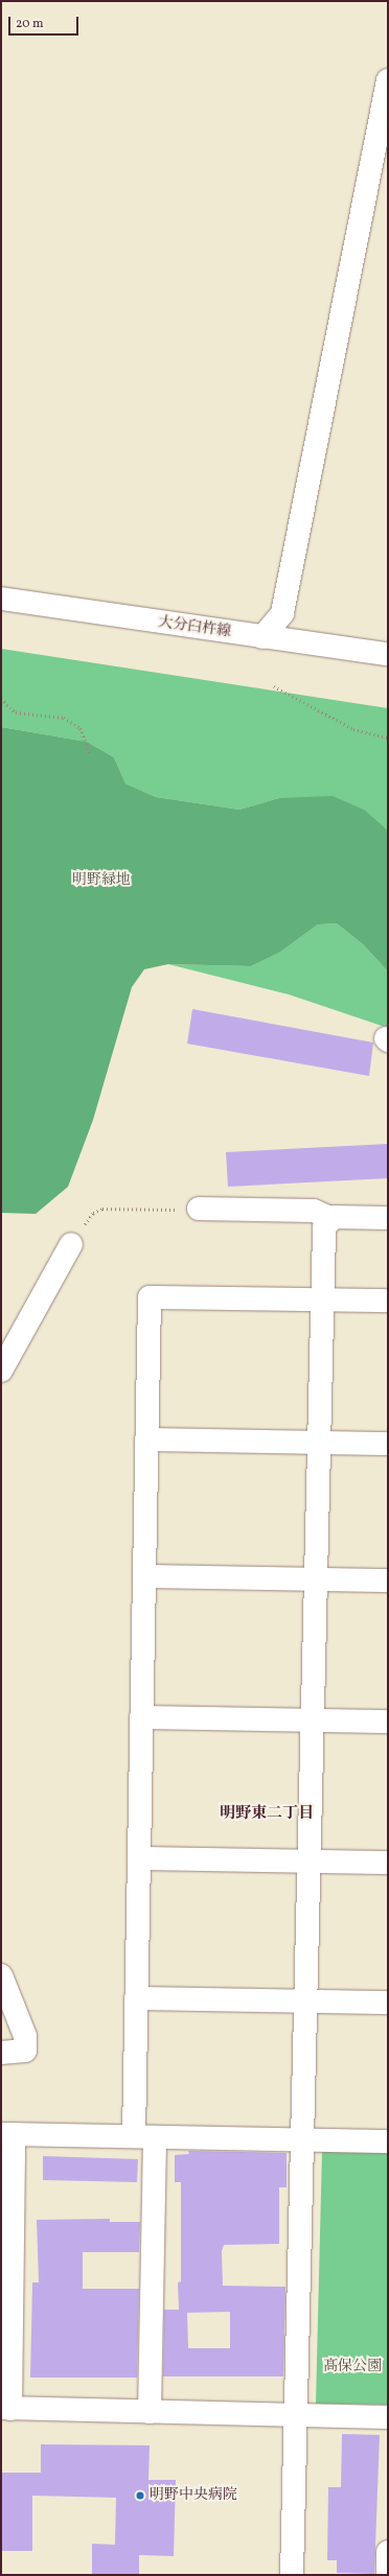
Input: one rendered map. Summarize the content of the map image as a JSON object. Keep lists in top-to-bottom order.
{
  "streets": {
    "street": ["大分臼杵線"]
  },
  "districts": ["明野東二丁目"],
  "parks": ["明野緑地", "髙保公園"],
  "places": ["明野中央病院"],
  "scale_bar": "20 m"
}
